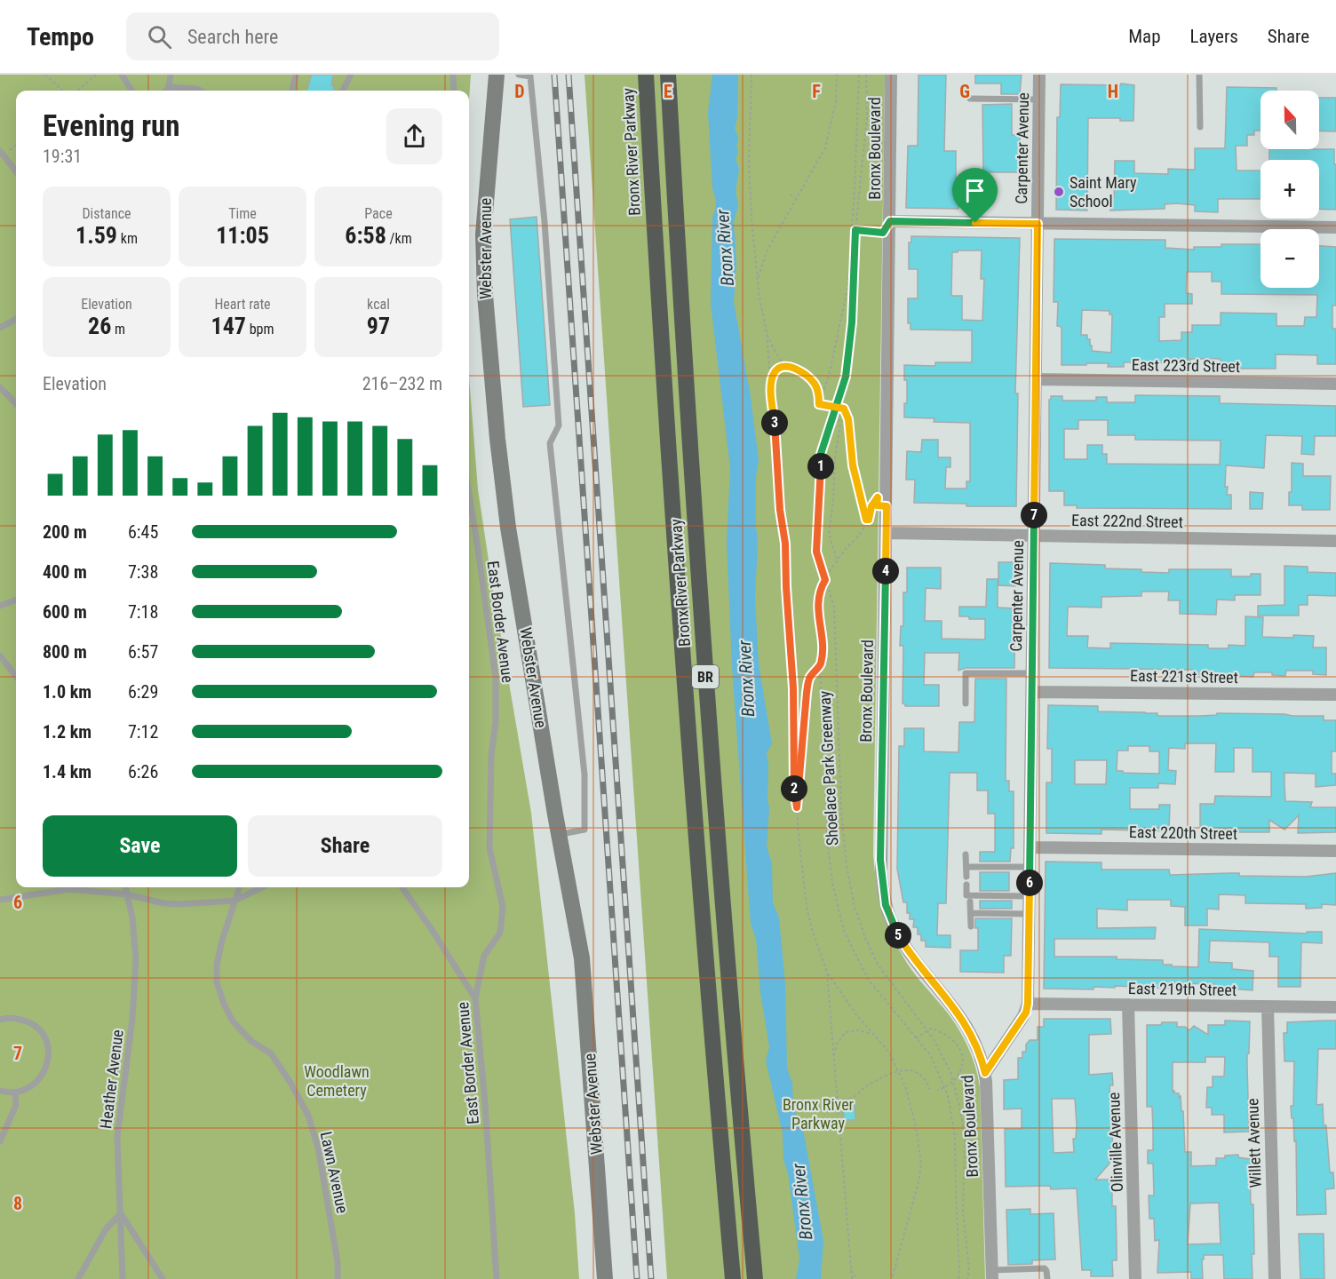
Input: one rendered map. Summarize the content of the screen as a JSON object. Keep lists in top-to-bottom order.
{
  "streets": {
    "highway": ["Bronx River Parkway", "BR"],
    "main road": ["Webster Avenue"],
    "street": [
      "Bronx Boulevard",
      "Carpenter Avenue",
      "East 223rd Street",
      "East 222nd Street",
      "East 221st Street",
      "East 220th Street",
      "East 219th Street",
      "Olinville Avenue",
      "Willett Avenue"
    ],
    "lane": ["East Border Avenue", "Heather Avenue", "Lawn Avenue"],
    "path": ["Shoelace Park Greenway"]
  },
  "crossings": [
    ["Bronx Boulevard", "Carpenter Avenue"],
    ["Bronx Boulevard", "East 222nd Street"],
    ["Bronx Boulevard", "Shoelace Park Greenway"],
    ["Carpenter Avenue", "East 223rd Street"],
    ["Carpenter Avenue", "East 222nd Street"],
    ["Carpenter Avenue", "East 221st Street"],
    ["Carpenter Avenue", "East 220th Street"],
    ["Carpenter Avenue", "East 219th Street"],
    ["East 219th Street", "Olinville Avenue"],
    ["East 219th Street", "Willett Avenue"]
  ],
  "water": ["Bronx River"],
  "parks": ["Woodlawn Cemetery", "Bronx River Parkway"],
  "places": ["Saint Mary School"],
  "north": "top",
  "page": {
    "header": "Tempo",
    "search": "Search here",
    "nav": ["Map", "Layers", "Share"],
    "map_buttons": ["+", "−"],
    "heading": ["Evening run", "19:31"],
    "stats": [
      ["Distance", "1.59 km"],
      ["Time", "11:05"],
      ["Pace", "6:58 /km"],
      ["Elevation", "26 m"],
      ["Heart rate", "147 bpm"],
      ["kcal", "97"]
    ],
    "chart": ["Elevation", "216–232 m"],
    "pins": [
      "3",
      "1",
      "7",
      "4",
      "2",
      "6",
      "5"
    ],
    "list": [
      {
        "name": "200 m",
        "note": "6:45"
      },
      {
        "name": "400 m",
        "note": "7:38"
      },
      {
        "name": "600 m",
        "note": "7:18"
      },
      {
        "name": "800 m",
        "note": "6:57"
      },
      {
        "name": "1.0 km",
        "note": "6:29"
      },
      {
        "name": "1.2 km",
        "note": "7:12"
      },
      {
        "name": "1.4 km",
        "note": "6:26"
      }
    ],
    "buttons": ["Save", "Share"]
  },
  "grid": {
    "columns": [
      "D",
      "E",
      "F",
      "G",
      "H"
    ],
    "rows": ["6", "7", "8"]
  }
}
